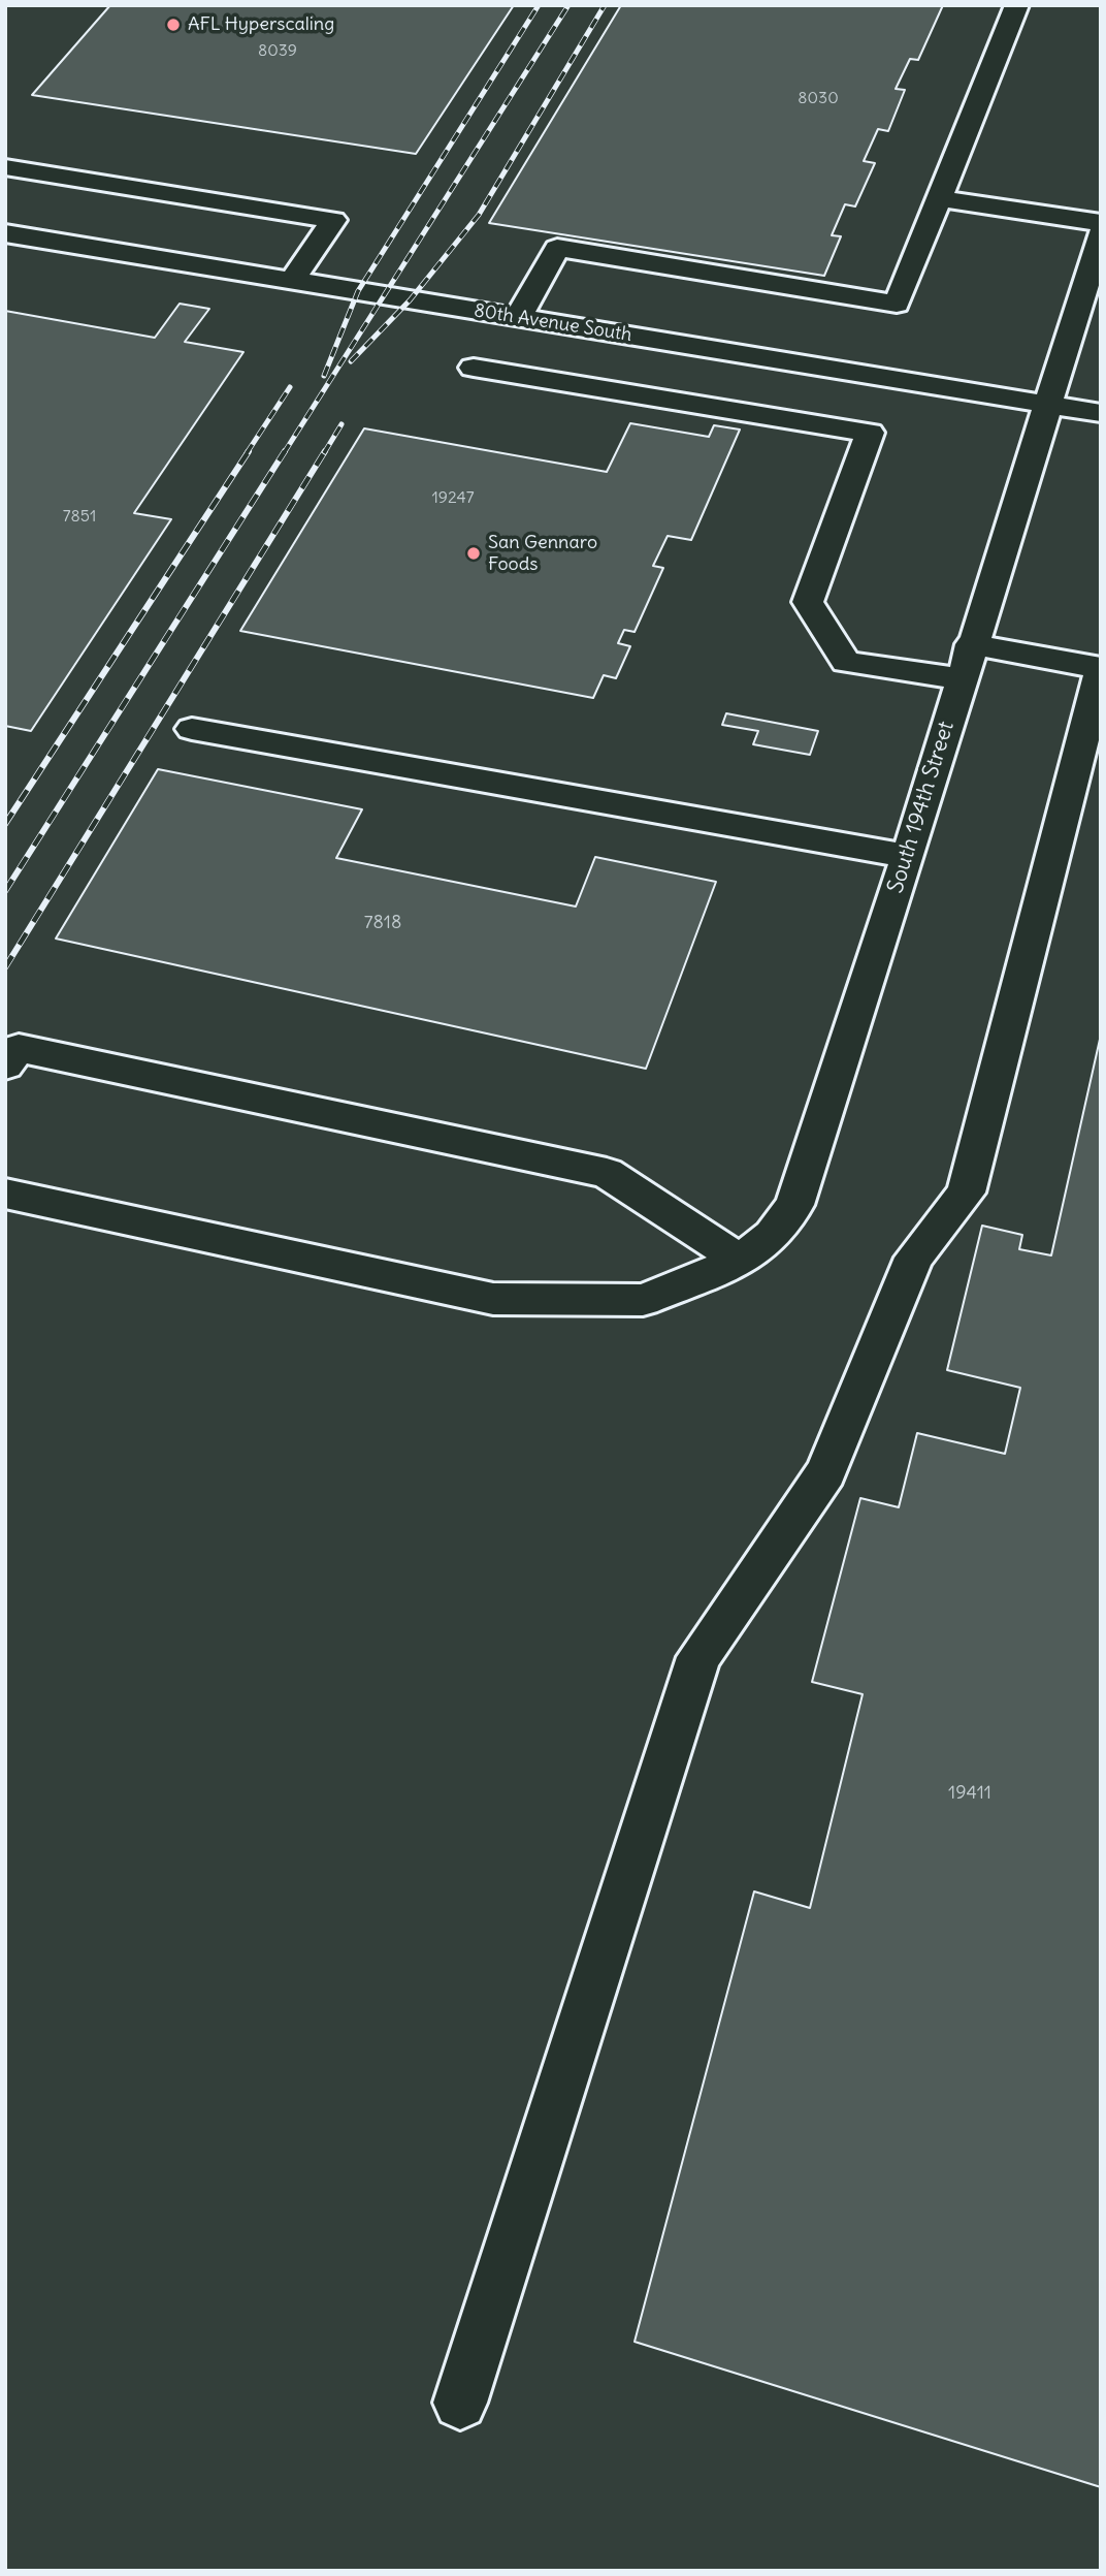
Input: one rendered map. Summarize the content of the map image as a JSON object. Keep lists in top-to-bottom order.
{
  "streets": {
    "street": ["80th Avenue South", "South 194th Street"]
  },
  "crossings": [
    ["80th Avenue South", "South 194th Street"]
  ],
  "places": ["AFL Hyperscaling", "San Gennaro Foods"],
  "house_numbers": [
    "8039",
    "8030",
    "19247",
    "7851",
    "7818",
    "19411"
  ]
}
